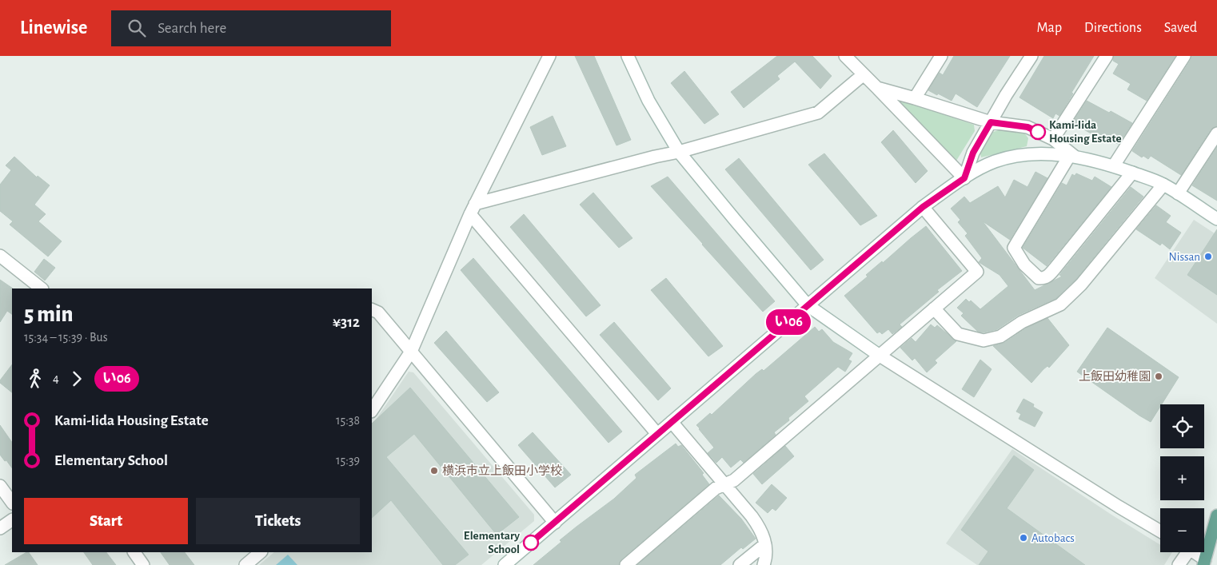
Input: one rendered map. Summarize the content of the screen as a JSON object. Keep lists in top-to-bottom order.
{
  "places": [
    "Kami-Iida Housing Estate",
    "Nissan",
    "上飯田幼稚園",
    "横浜市立上飯田小学校",
    "Autobacs",
    "Elementary School"
  ],
  "lines": ["bus line い06"],
  "page": {
    "header": "Linewise",
    "search": "Search here",
    "nav": ["Map", "Directions", "Saved"],
    "on_map": "い06",
    "heading": ["5 min", "15:34 – 15:39 · Bus", "¥312"],
    "legs": ["4", "い06"],
    "list": [
      {
        "name": "Kami-Iida Housing Estate",
        "value": "15:38"
      },
      {
        "name": "Elementary School",
        "value": "15:39"
      }
    ],
    "map_buttons": ["+", "−"],
    "buttons": ["Start", "Tickets"]
  }
}
